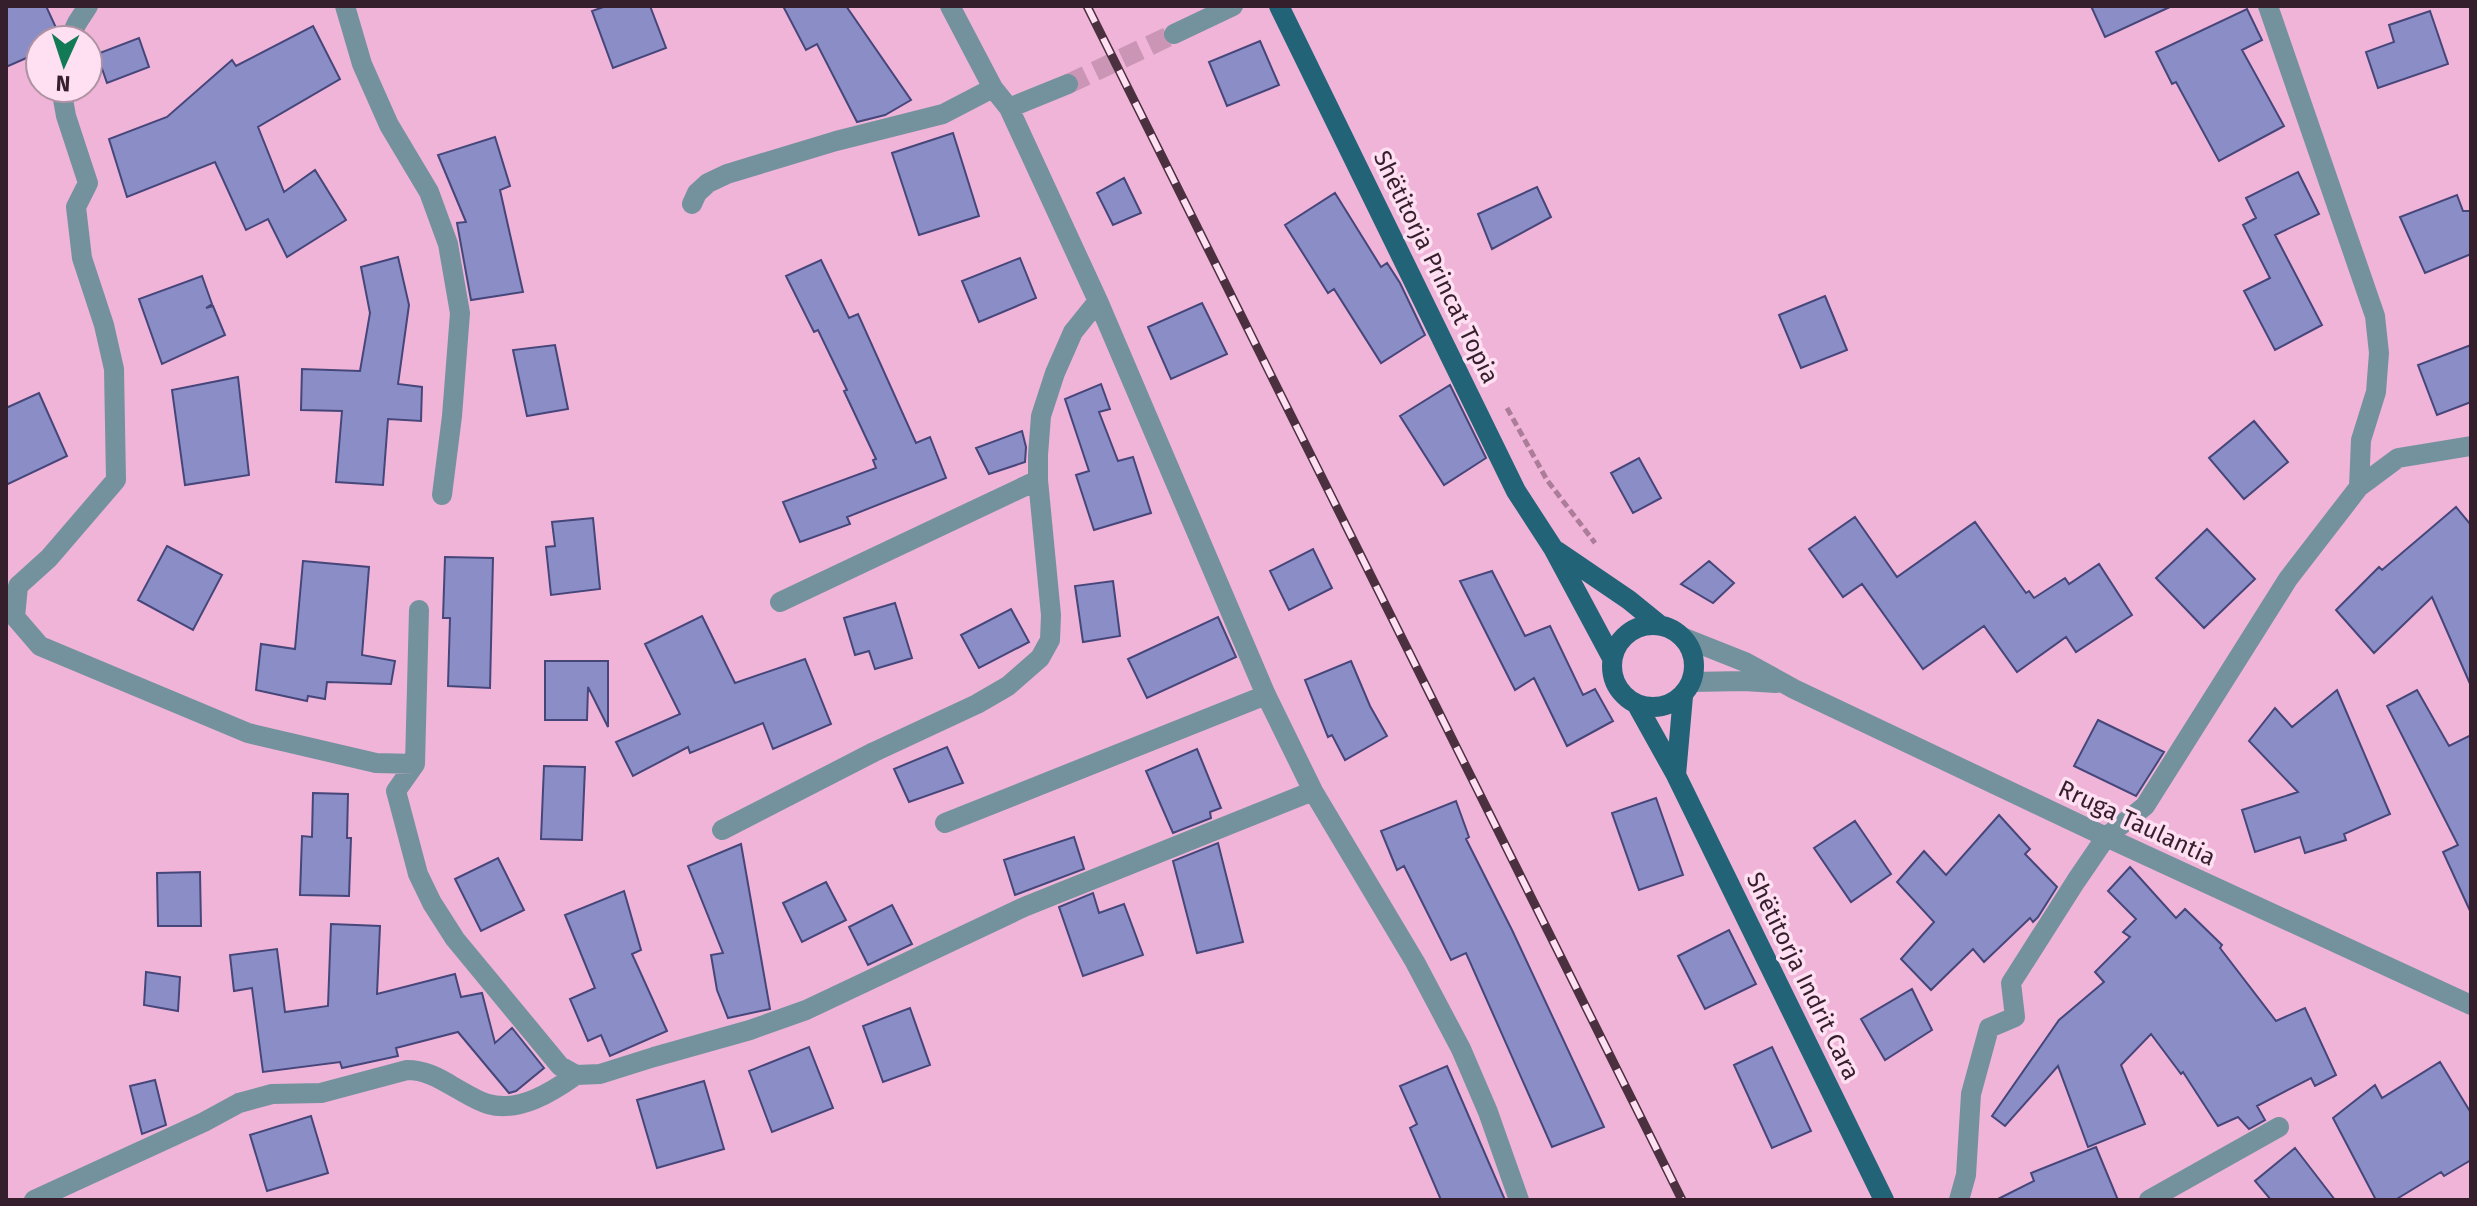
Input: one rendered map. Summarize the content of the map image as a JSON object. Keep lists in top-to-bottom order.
{
  "streets": {
    "main road": ["Shëtitorja Princat Topia", "Shëtitorja Indrit Cara"],
    "street": ["Rruga Taulantia"]
  },
  "crossings": [
    ["Shëtitorja Princat Topia", "Rruga Taulantia"],
    ["Shëtitorja Princat Topia", "Shëtitorja Indrit Cara"],
    ["Rruga Taulantia", "Shëtitorja Indrit Cara"]
  ],
  "north": "bottom"
}
